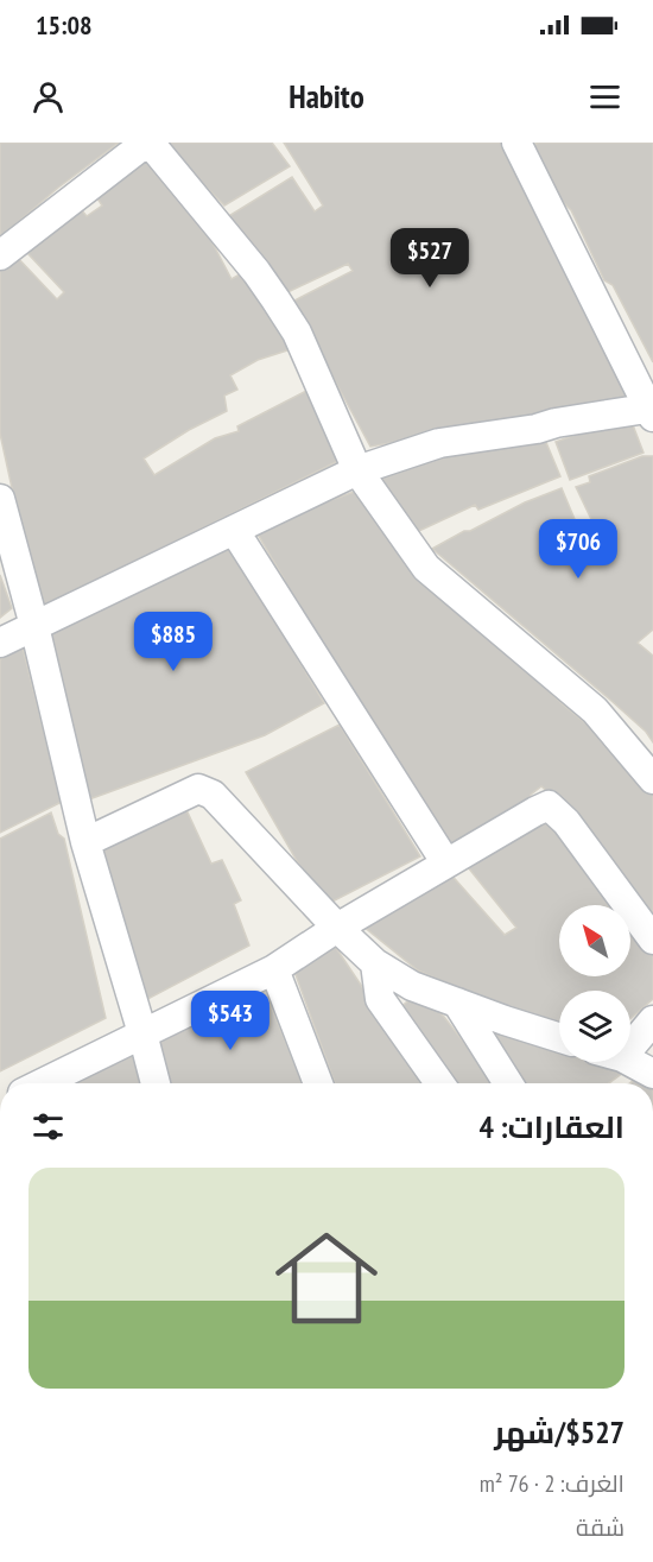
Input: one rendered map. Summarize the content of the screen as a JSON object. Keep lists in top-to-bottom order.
{
  "north": "top left",
  "page": {
    "status": "15:08",
    "header": "Habito",
    "price": [
      "$527",
      "$706",
      "$885",
      "$543"
    ],
    "heading": "العقارات: 4",
    "list": [
      {
        "name": "$527/شهر",
        "note": "الغرف: 2 · 76 m² · شقة"
      }
    ]
  }
}
